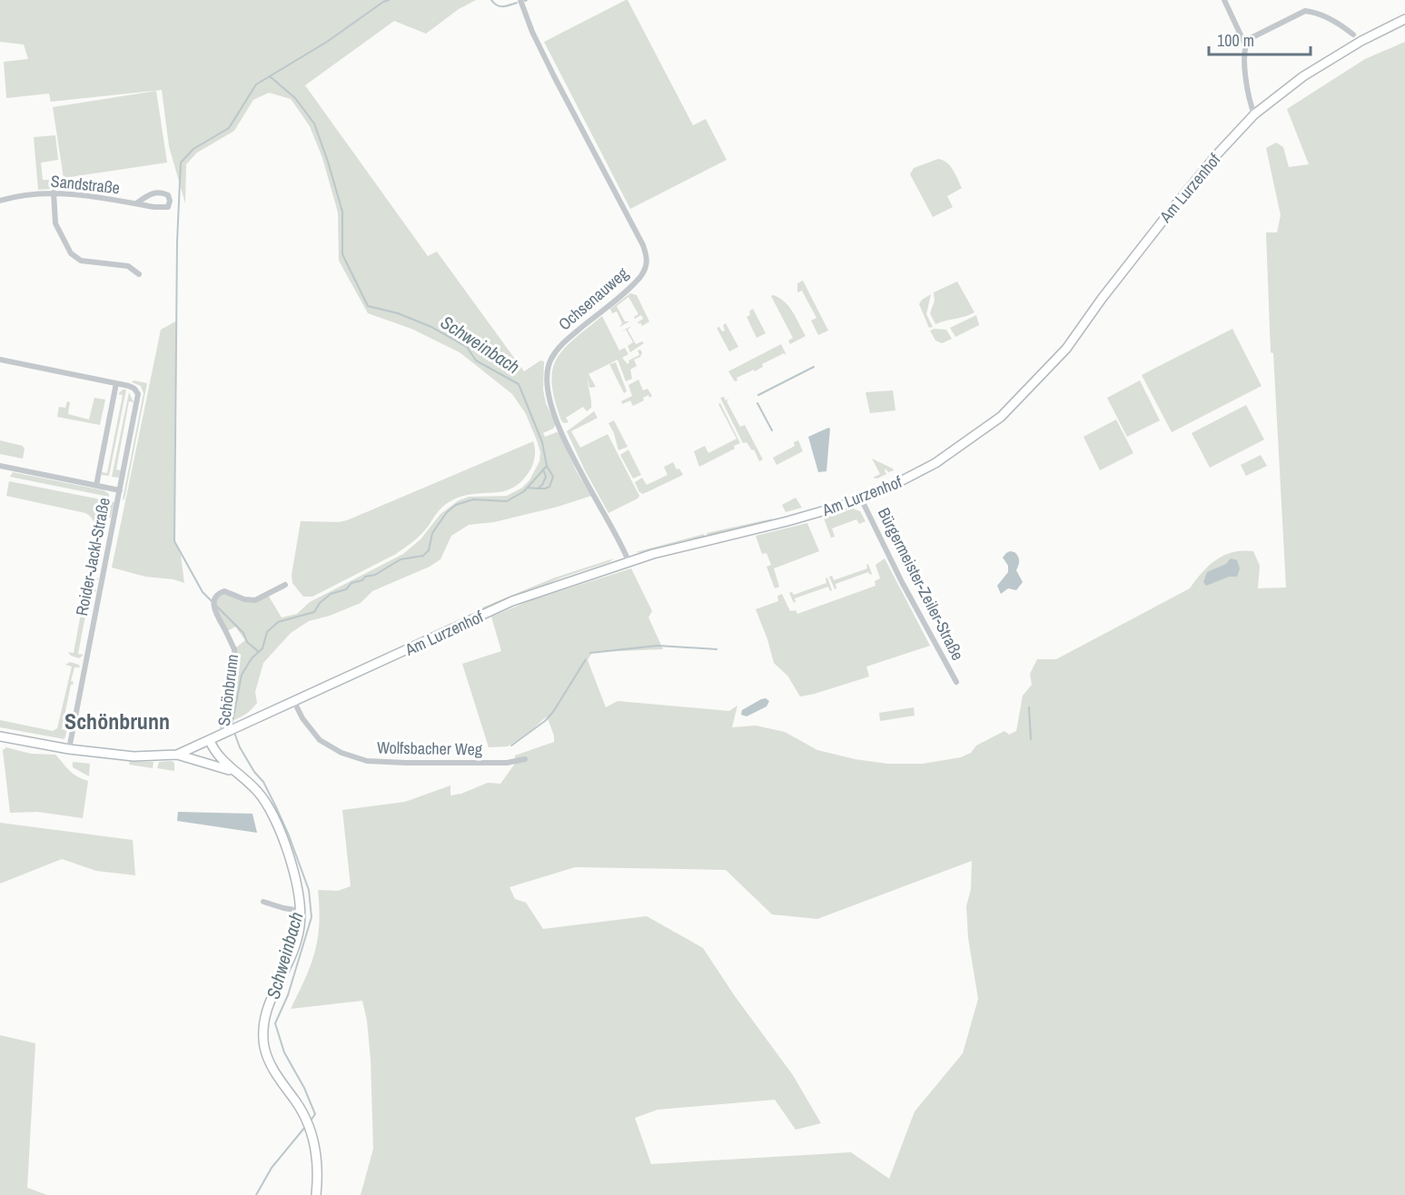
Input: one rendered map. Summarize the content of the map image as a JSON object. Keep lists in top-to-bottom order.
{
  "streets": {
    "street": [
      "Sandstraße",
      "Am Lurzenhof",
      "Ochsenauweg",
      "Roider-Jackl-Straße",
      "Bürgermeister-Zeiler-Straße",
      "Schönbrunn",
      "Wolfsbacher Weg"
    ]
  },
  "crossings": [
    ["Am Lurzenhof", "Ochsenauweg"],
    ["Am Lurzenhof", "Bürgermeister-Zeiler-Straße"],
    ["Am Lurzenhof", "Schönbrunn"],
    ["Am Lurzenhof", "Wolfsbacher Weg"],
    ["Roider-Jackl-Straße", "Schönbrunn"]
  ],
  "districts": ["Schönbrunn"],
  "water": ["Schweinbach"],
  "scale_bar": "100 m"
}
